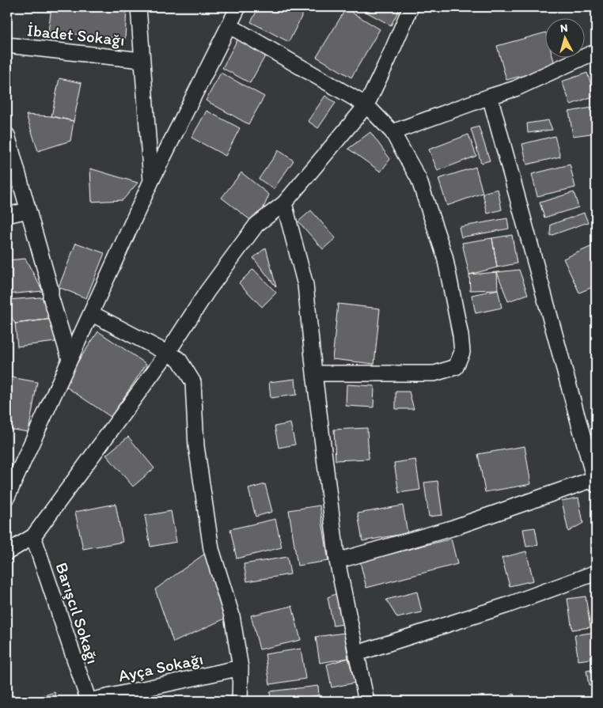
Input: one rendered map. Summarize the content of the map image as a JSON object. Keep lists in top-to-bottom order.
{
  "streets": {
    "street": ["İbadet Sokağı", "Barışcıl Sokağı", "Ayça Sokağı"]
  },
  "crossings": [
    ["Barışcıl Sokağı", "Ayça Sokağı"]
  ],
  "north": "top"
}
